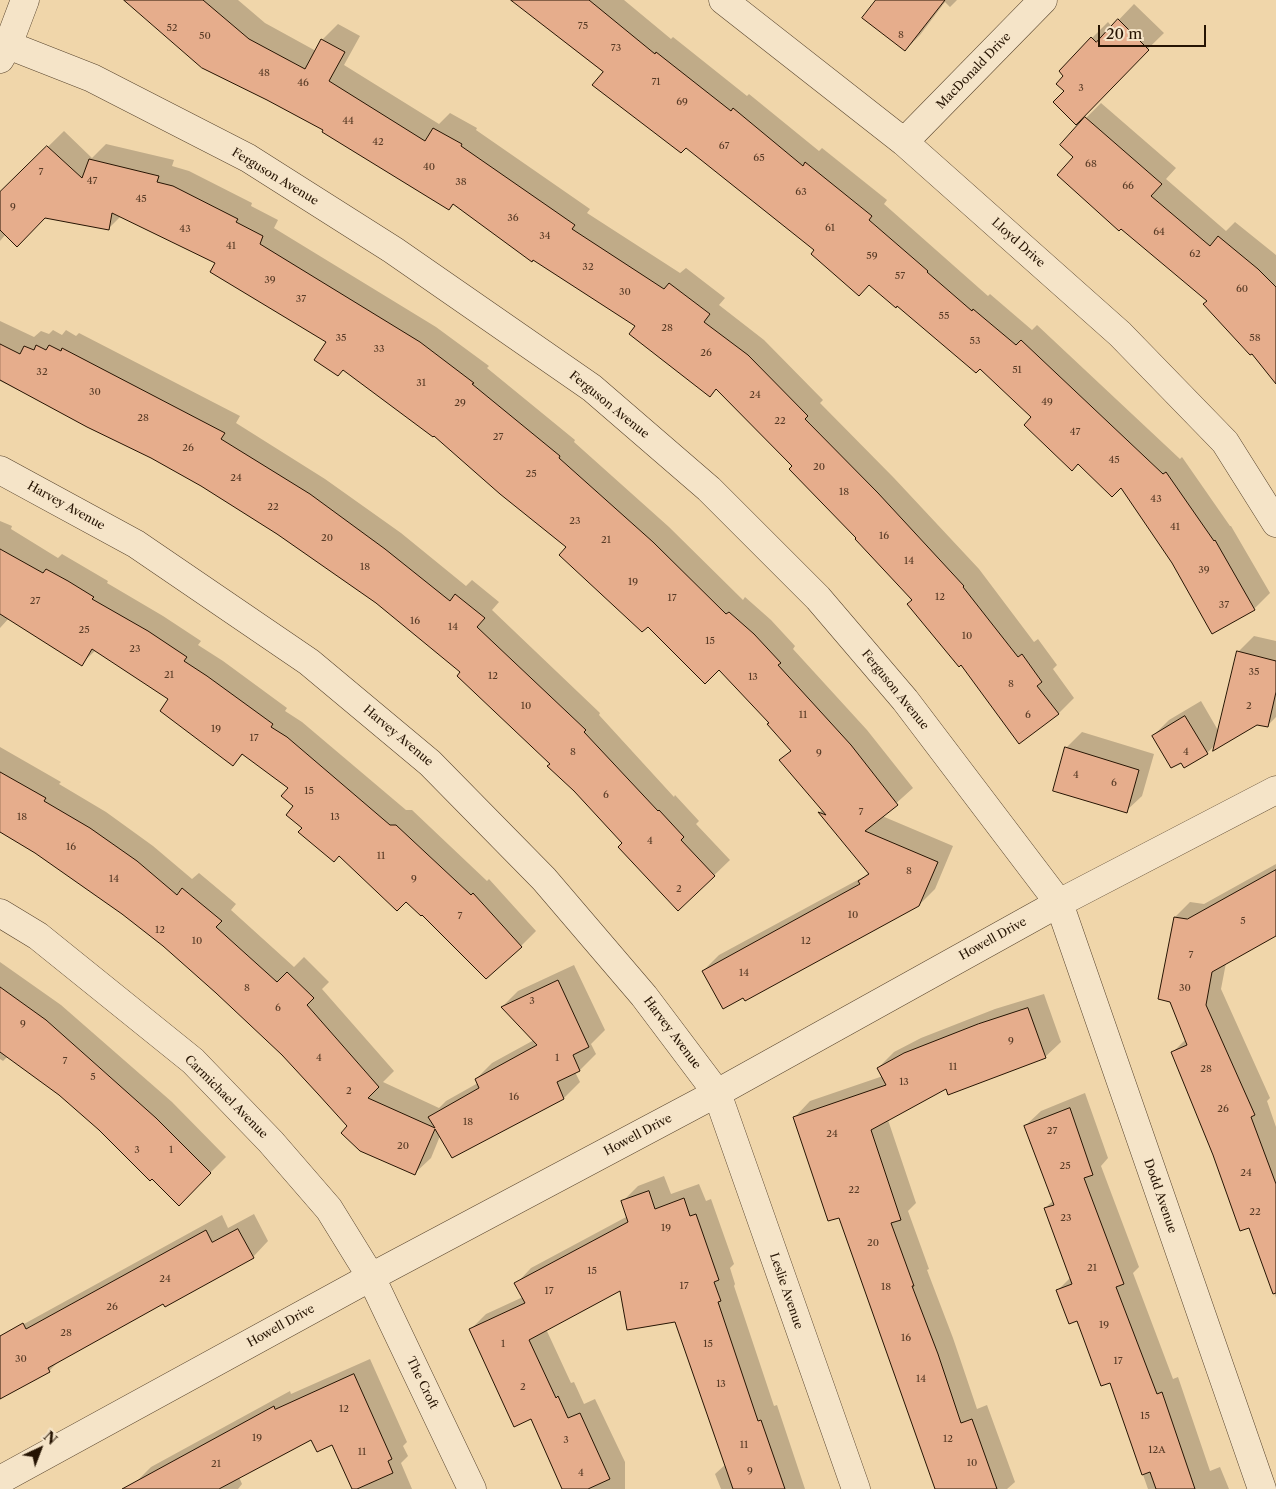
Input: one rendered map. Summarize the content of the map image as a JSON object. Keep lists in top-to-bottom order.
{
  "streets": {
    "street": [
      "MacDonald Drive",
      "Ferguson Avenue",
      "Lloyd Drive",
      "Harvey Avenue",
      "Howell Drive",
      "Carmichael Avenue",
      "Dodd Avenue",
      "Leslie Avenue",
      "The Croft"
    ]
  },
  "crossings": [
    ["MacDonald Drive", "Lloyd Drive"],
    ["Ferguson Avenue", "Howell Drive"],
    ["Ferguson Avenue", "Dodd Avenue"],
    ["Harvey Avenue", "Howell Drive"],
    ["Harvey Avenue", "Leslie Avenue"],
    ["Howell Drive", "Carmichael Avenue"],
    ["Howell Drive", "Dodd Avenue"],
    ["Howell Drive", "Leslie Avenue"],
    ["Howell Drive", "The Croft"],
    ["Carmichael Avenue", "The Croft"]
  ],
  "house_numbers": [
    "75",
    "52",
    "8",
    "50",
    "73",
    "48",
    "71",
    "46",
    "3",
    "69",
    "44",
    "42",
    "67",
    "65",
    "68",
    "40",
    "7",
    "47",
    "38",
    "66",
    "63",
    "45",
    "9",
    "36",
    "61",
    "43",
    "64",
    "34",
    "41",
    "62",
    "59",
    "32",
    "57",
    "39",
    "60",
    "30",
    "37",
    "55",
    "28",
    "35",
    "58",
    "53",
    "33",
    "26",
    "51",
    "32",
    "31",
    "30",
    "24",
    "49",
    "29",
    "28",
    "22",
    "47",
    "27",
    "26",
    "45",
    "20",
    "25",
    "24",
    "18",
    "43",
    "22",
    "23",
    "41",
    "16",
    "20",
    "21",
    "14",
    "18",
    "39",
    "19",
    "12",
    "17",
    "27",
    "37",
    "16",
    "14",
    "25",
    "10",
    "15",
    "23",
    "35",
    "21",
    "12",
    "13",
    "8",
    "10",
    "2",
    "11",
    "6",
    "19",
    "17",
    "8",
    "4",
    "9",
    "4",
    "6",
    "15",
    "6",
    "7",
    "18",
    "13",
    "4",
    "16",
    "11",
    "8",
    "14",
    "9",
    "2",
    "10",
    "7",
    "5",
    "12",
    "10",
    "12",
    "7",
    "14",
    "8",
    "30",
    "3",
    "6",
    "9",
    "9",
    "4",
    "1",
    "7",
    "11",
    "28",
    "5",
    "13",
    "2",
    "16",
    "26",
    "18",
    "27",
    "24",
    "20",
    "3",
    "1",
    "25",
    "24",
    "22",
    "22",
    "23",
    "19",
    "20",
    "21",
    "15",
    "24",
    "17",
    "18",
    "17",
    "26",
    "19",
    "28",
    "16",
    "1",
    "15",
    "30",
    "17",
    "14",
    "13",
    "2",
    "12",
    "15",
    "19",
    "12",
    "3",
    "11",
    "12A",
    "11",
    "10",
    "21",
    "9",
    "4"
  ],
  "scale_bar": "20 m",
  "north": "top right"
}
